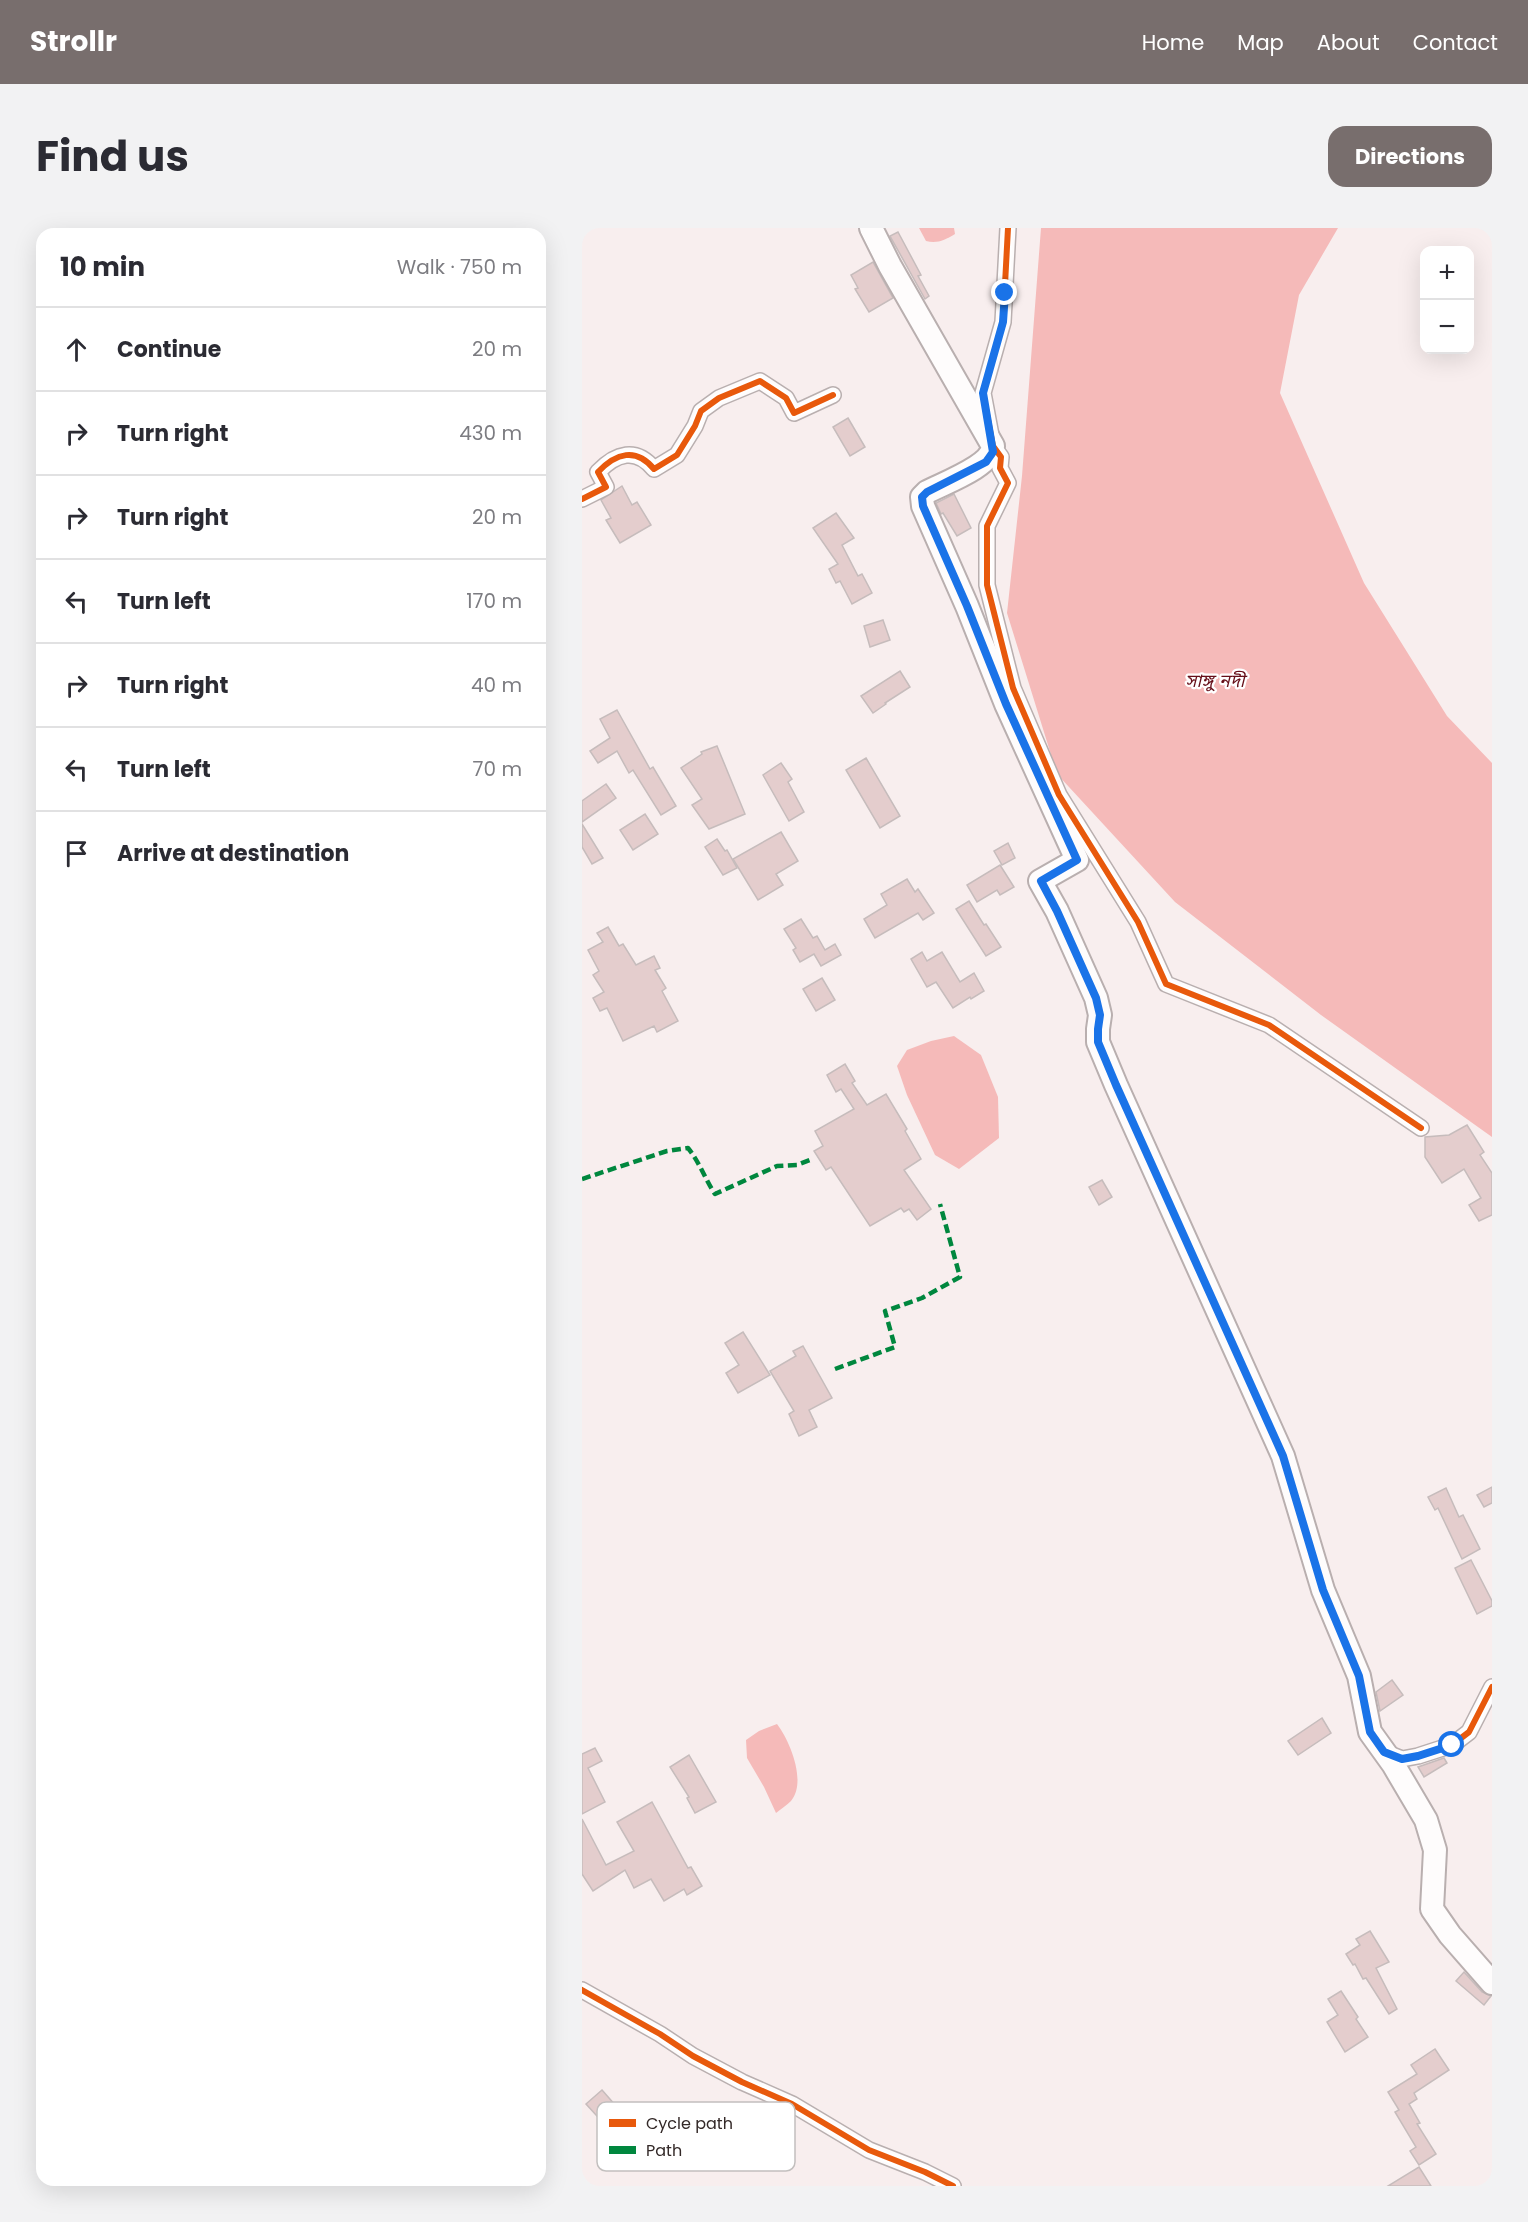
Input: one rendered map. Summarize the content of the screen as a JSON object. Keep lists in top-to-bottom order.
{
  "water": ["সাঙ্গু নদী"],
  "legend": ["Cycle path", "Path"],
  "page": {
    "header": "Strollr",
    "nav": [
      "Home",
      "Map",
      "About",
      "Contact"
    ],
    "title": "Find us",
    "buttons": "Directions",
    "heading": ["10 min", "Walk · 750 m"],
    "map_buttons": ["+", "−"],
    "list": [
      ["Continue", "20 m"],
      ["Turn right", "430 m"],
      ["Turn right", "20 m"],
      ["Turn left", "170 m"],
      ["Turn right", "40 m"],
      ["Turn left", "70 m"],
      "Arrive at destination"
    ]
  }
}
